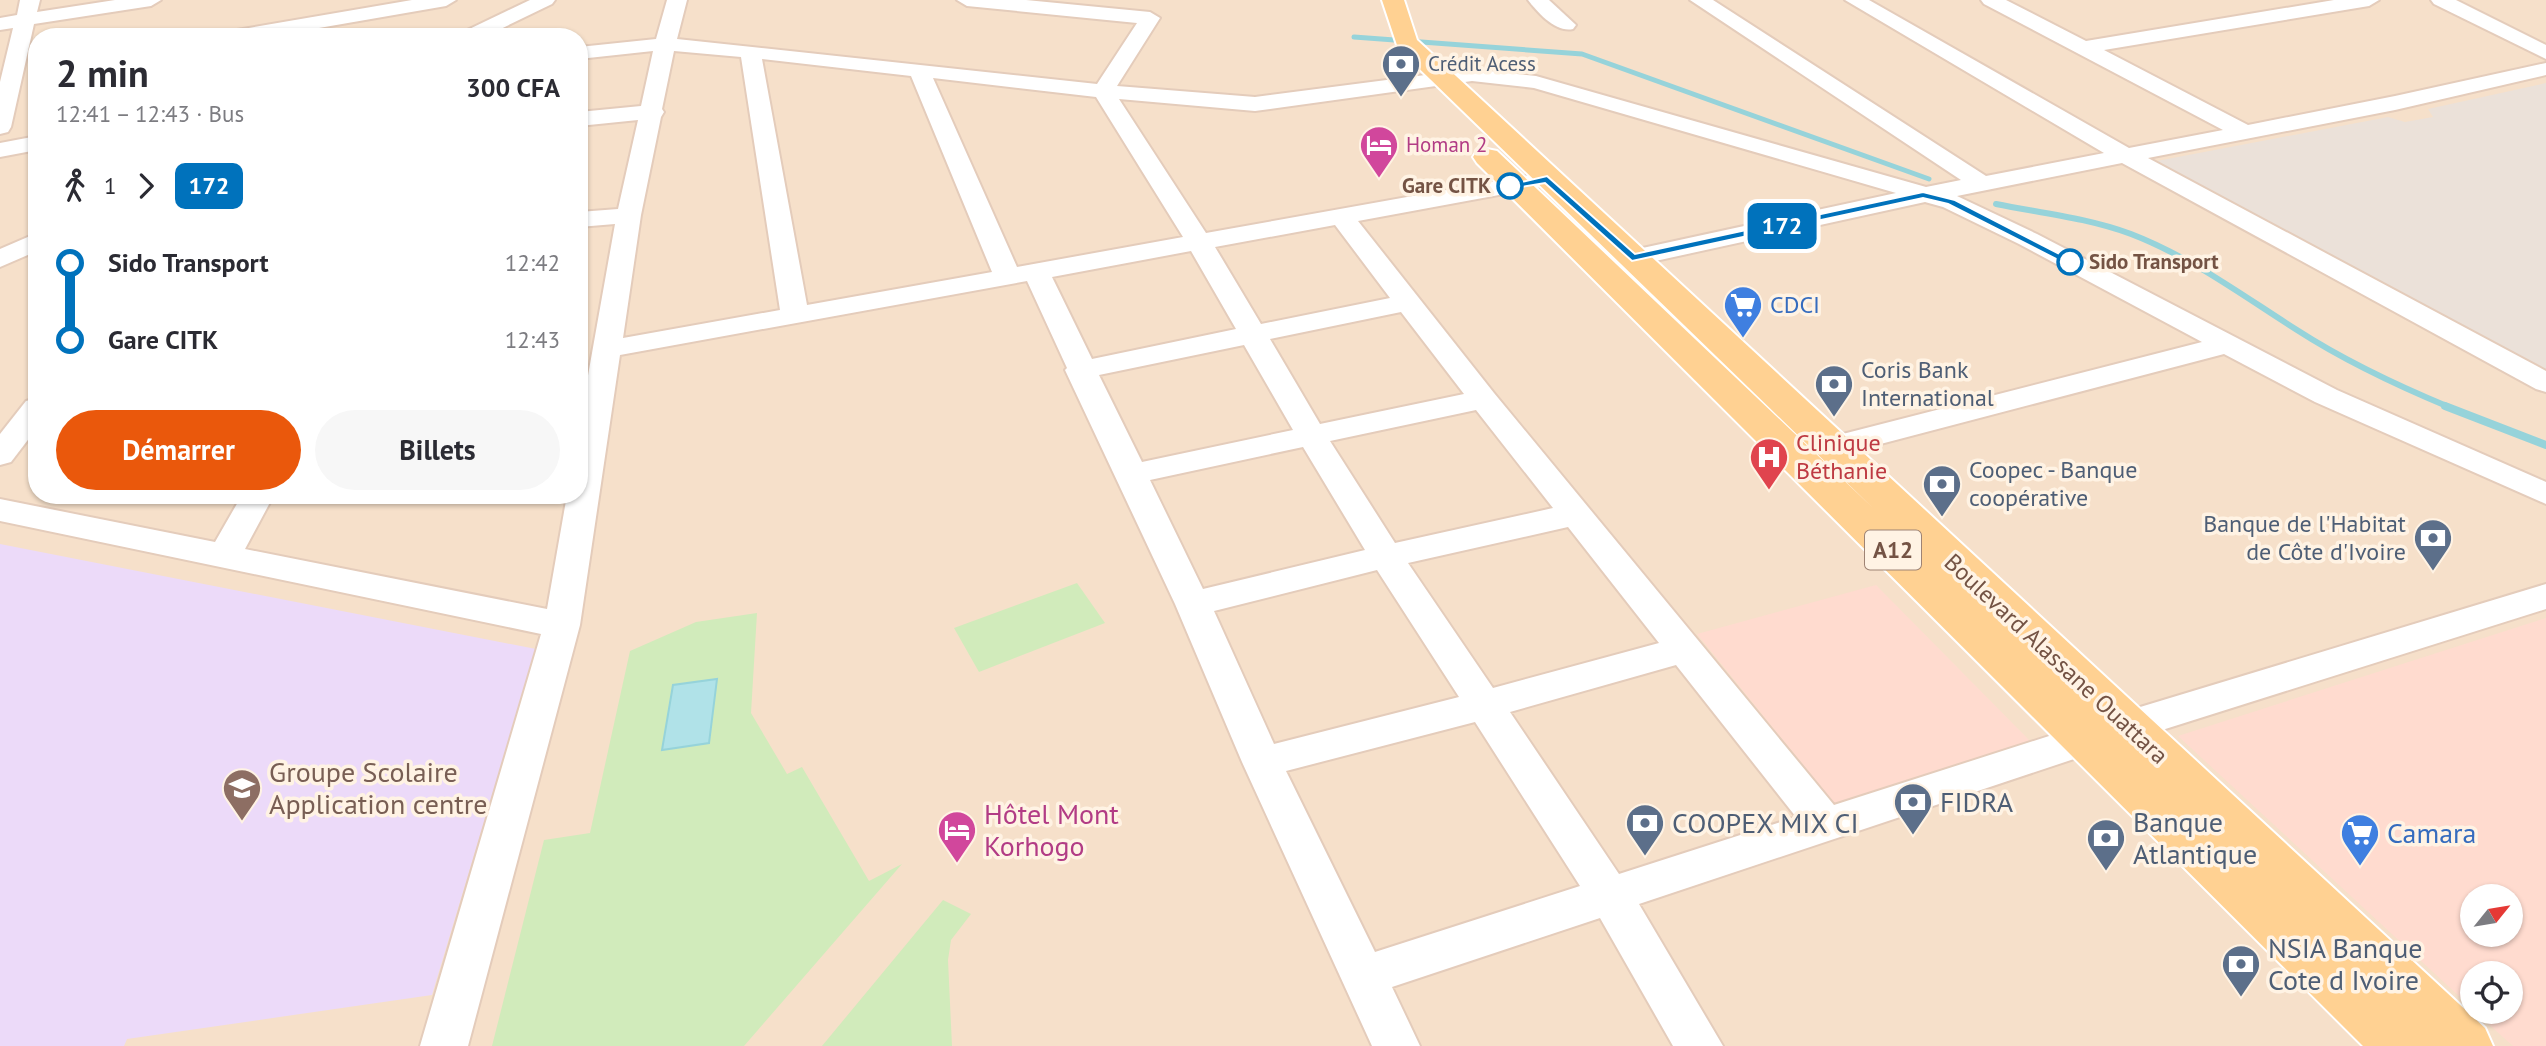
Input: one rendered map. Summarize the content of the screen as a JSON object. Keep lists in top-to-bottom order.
{
  "streets": {
    "main road": ["A12", "Boulevard Alassane Ouattara"]
  },
  "places": {
    "bank": [
      "Crédit Acess",
      "Coris Bank International",
      "Coopec - Banque coopérative",
      "Banque de l'Habitat de Côte d'Ivoire",
      "FIDRA",
      "COOPEX MIX CI",
      "Banque Atlantique",
      "NSIA Banque Cote d Ivoire"
    ],
    "hotel": ["Homan 2", "Hôtel Mont Korhogo"],
    "other": ["Gare CITK", "Sido Transport"],
    "supermarket": ["CDCI", "Camara"],
    "hospital": ["Clinique Béthanie"],
    "school or university": ["Groupe Scolaire Application centre"]
  },
  "lines": ["bus line 172"],
  "north": "top right",
  "page": {
    "on_map": "172",
    "heading": ["2 min", "12:41 – 12:43 · Bus", "300 CFA"],
    "legs": ["1", "172"],
    "list": [
      {
        "name": "Sido Transport",
        "value": "12:42"
      },
      {
        "name": "Gare CITK",
        "value": "12:43"
      }
    ],
    "buttons": ["Démarrer", "Billets"]
  }
}
